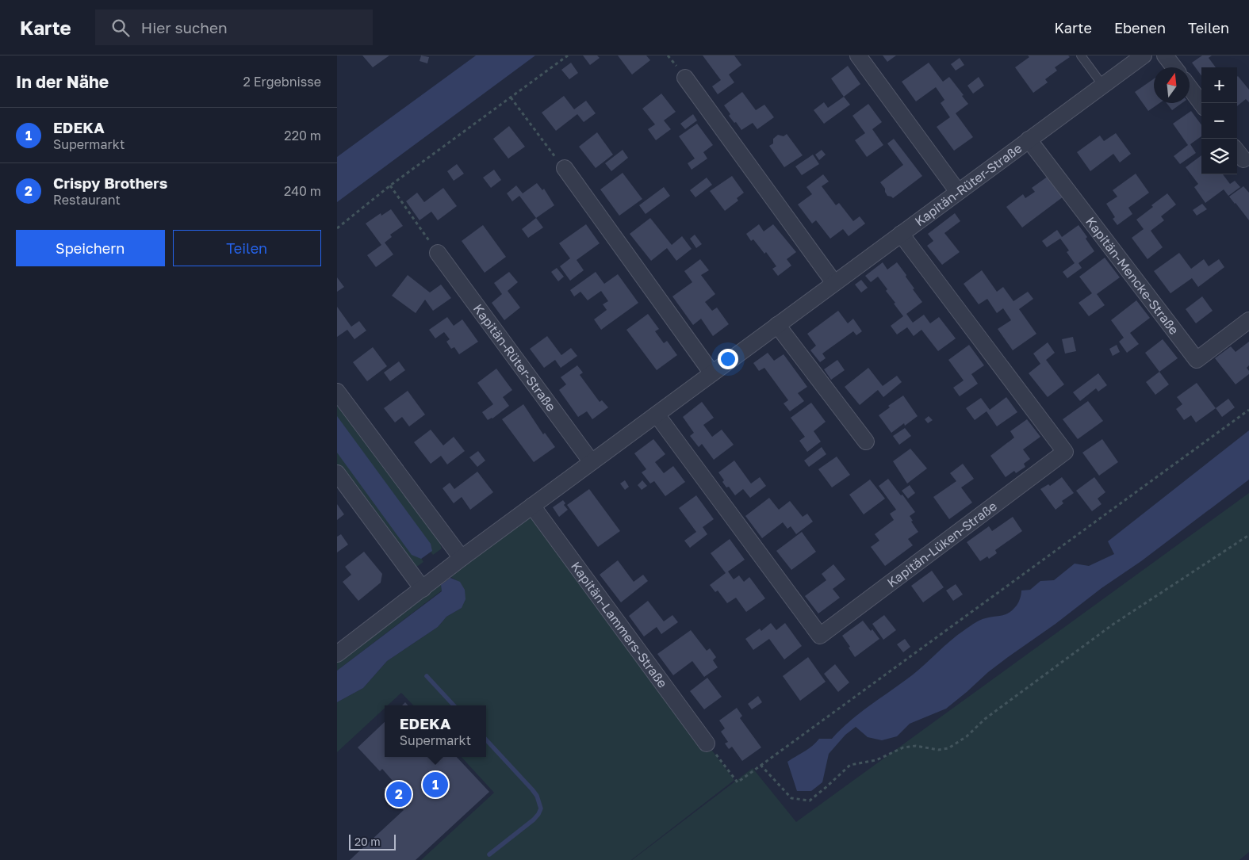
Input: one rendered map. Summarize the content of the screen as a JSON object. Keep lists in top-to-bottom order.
{
  "streets": {
    "street": [
      "Kapitän-Rüter-Straße",
      "Kapitän-Mencke-Straße",
      "Kapitän-Lüken-Straße",
      "Kapitän-Lammers-Straße"
    ]
  },
  "crossings": [
    ["Kapitän-Rüter-Straße", "Kapitän-Mencke-Straße"],
    ["Kapitän-Rüter-Straße", "Kapitän-Lüken-Straße"],
    ["Kapitän-Rüter-Straße", "Kapitän-Lammers-Straße"]
  ],
  "scale_bar": "20 m",
  "north": "top",
  "page": {
    "header": "Karte",
    "search": "Hier suchen",
    "nav": ["Karte", "Ebenen", "Teilen"],
    "heading": ["In der Nähe", "2 Ergebnisse"],
    "map_buttons": ["+", "−"],
    "list": [
      {
        "mark": "1",
        "name": "EDEKA",
        "note": "Supermarkt",
        "value": "220 m"
      },
      {
        "mark": "2",
        "name": "Crispy Brothers",
        "note": "Restaurant",
        "value": "240 m"
      }
    ],
    "buttons": ["Speichern", "Teilen"],
    "popup": ["EDEKA", "Supermarkt"],
    "pins": ["1", "2"],
    "scale": "20 m"
  }
}
